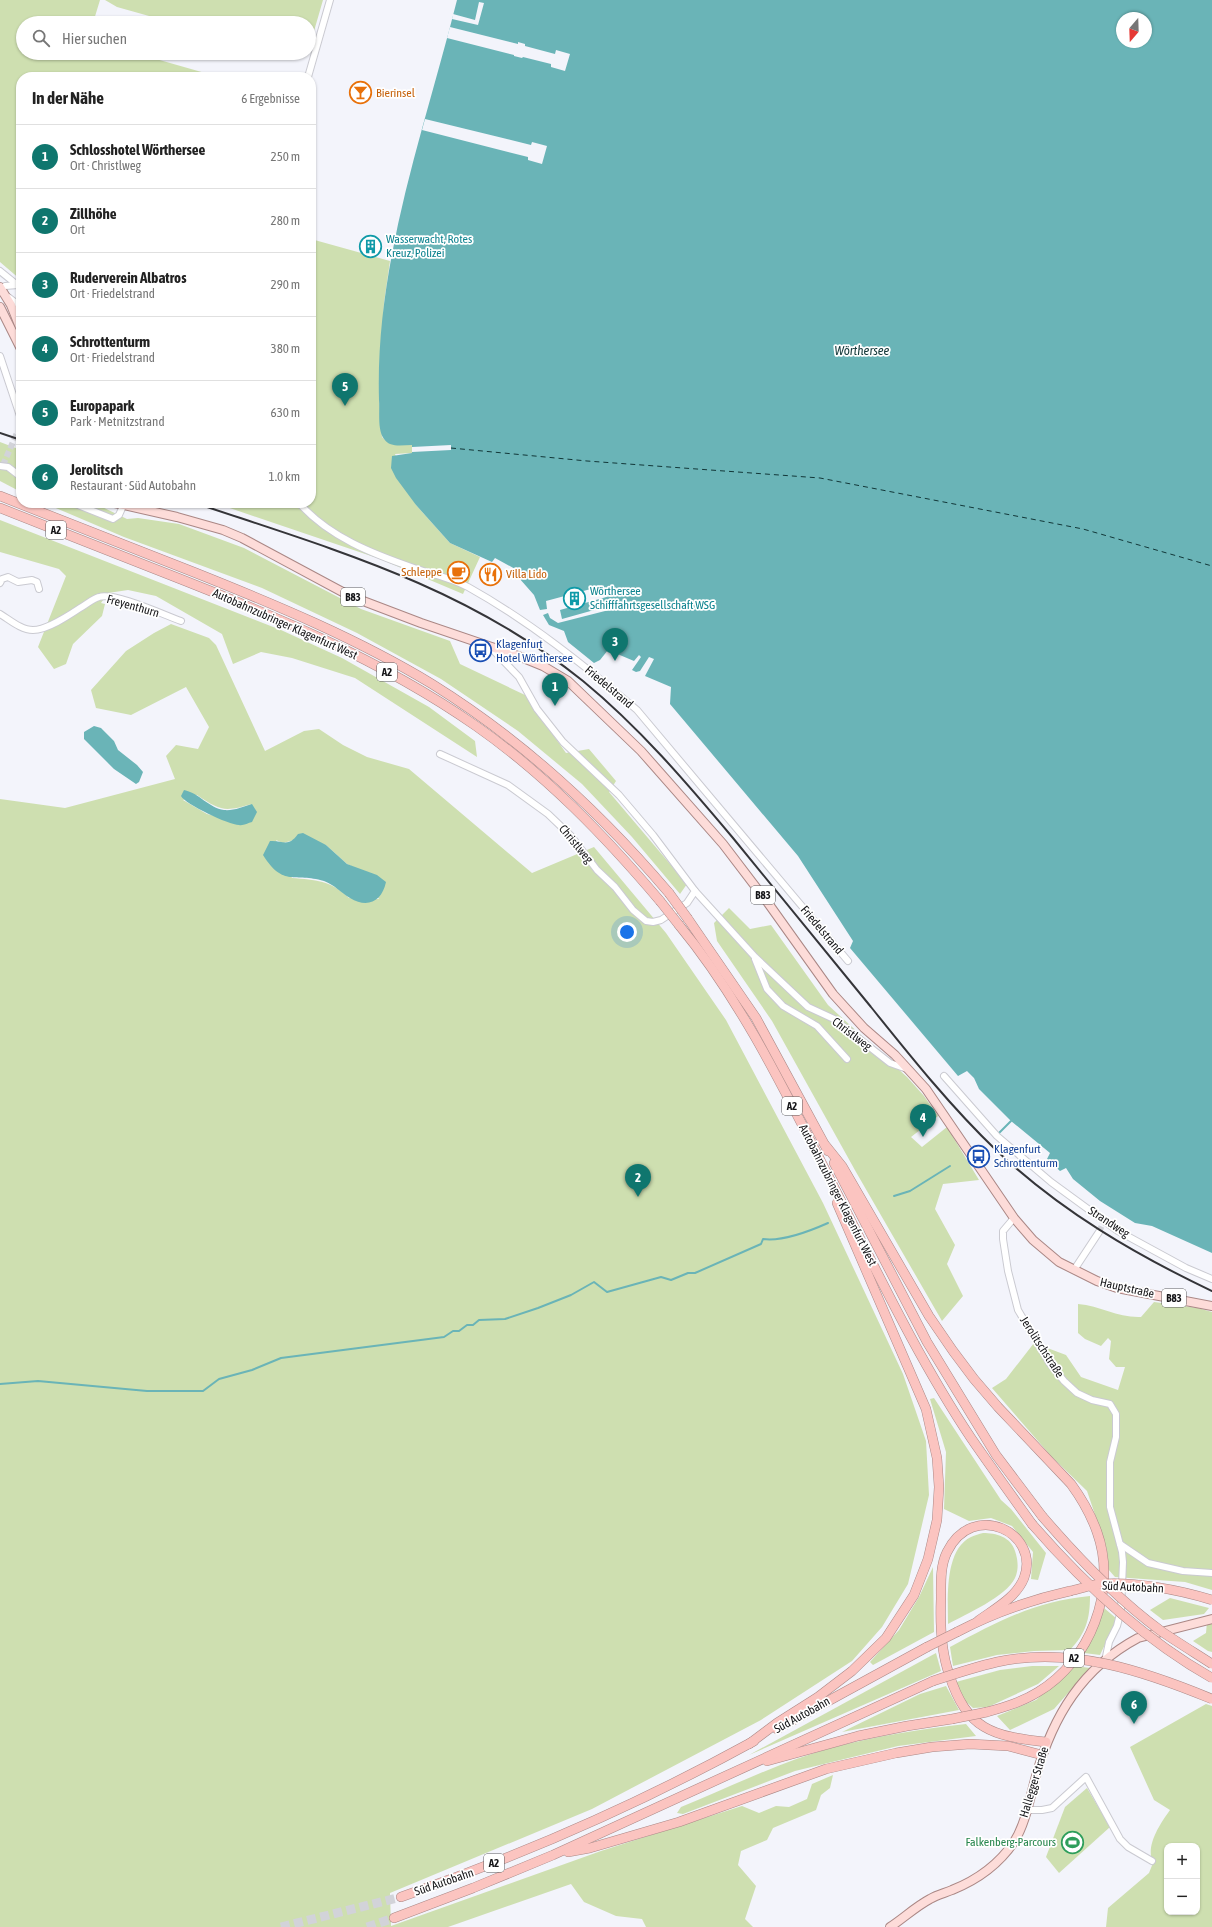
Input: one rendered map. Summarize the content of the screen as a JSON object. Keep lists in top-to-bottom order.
{
  "streets": {
    "highway": ["A2", "Autobahnzubringer Klagenfurt West", "Süd Autobahn"],
    "main road": ["B83", "Hauptstraße", "Hallegger Straße"],
    "street": [
      "Freyenthurn",
      "Friedelstrand",
      "Christlweg",
      "Strandweg",
      "Jerolitschstraße"
    ]
  },
  "crossings": [
    ["B83", "Christlweg"],
    ["B83", "Hauptstraße"],
    ["B83", "Jerolitschstraße"],
    ["Hauptstraße", "Jerolitschstraße"],
    ["Jerolitschstraße", "Hallegger Straße"]
  ],
  "water": ["Wörthersee"],
  "places": {
    "bar": ["Bierinsel"],
    "building": ["Wasserwacht, Rotes Kreuz, Polizei", "Wörthersee Schifffahrtsgesellschaft WSG"],
    "cafe": ["Schleppe"],
    "restaurant": ["Villa Lido"],
    "bus stop": ["Klagenfurt Hotel Wörthersee", "Klagenfurt Schrottenturm"],
    "sports": ["Falkenberg-Parcours"]
  },
  "north": "bottom",
  "page": {
    "search": "Hier suchen",
    "heading": ["In der Nähe", "6 Ergebnisse"],
    "list": [
      {
        "mark": "1",
        "name": "Schlosshotel Wörthersee",
        "note": "Ort · Christlweg",
        "value": "250 m"
      },
      {
        "mark": "2",
        "name": "Zillhöhe",
        "note": "Ort",
        "value": "280 m"
      },
      {
        "mark": "3",
        "name": "Ruderverein Albatros",
        "note": "Ort · Friedelstrand",
        "value": "290 m"
      },
      {
        "mark": "4",
        "name": "Schrottenturm",
        "note": "Ort · Friedelstrand",
        "value": "380 m"
      },
      {
        "mark": "5",
        "name": "Europapark",
        "note": "Park · Metnitzstrand",
        "value": "630 m"
      },
      {
        "mark": "6",
        "name": "Jerolitsch",
        "note": "Restaurant · Süd Autobahn",
        "value": "1.0 km"
      }
    ],
    "pins": [
      "5",
      "3",
      "1",
      "4",
      "2",
      "6"
    ],
    "map_buttons": ["+", "−"]
  }
}
